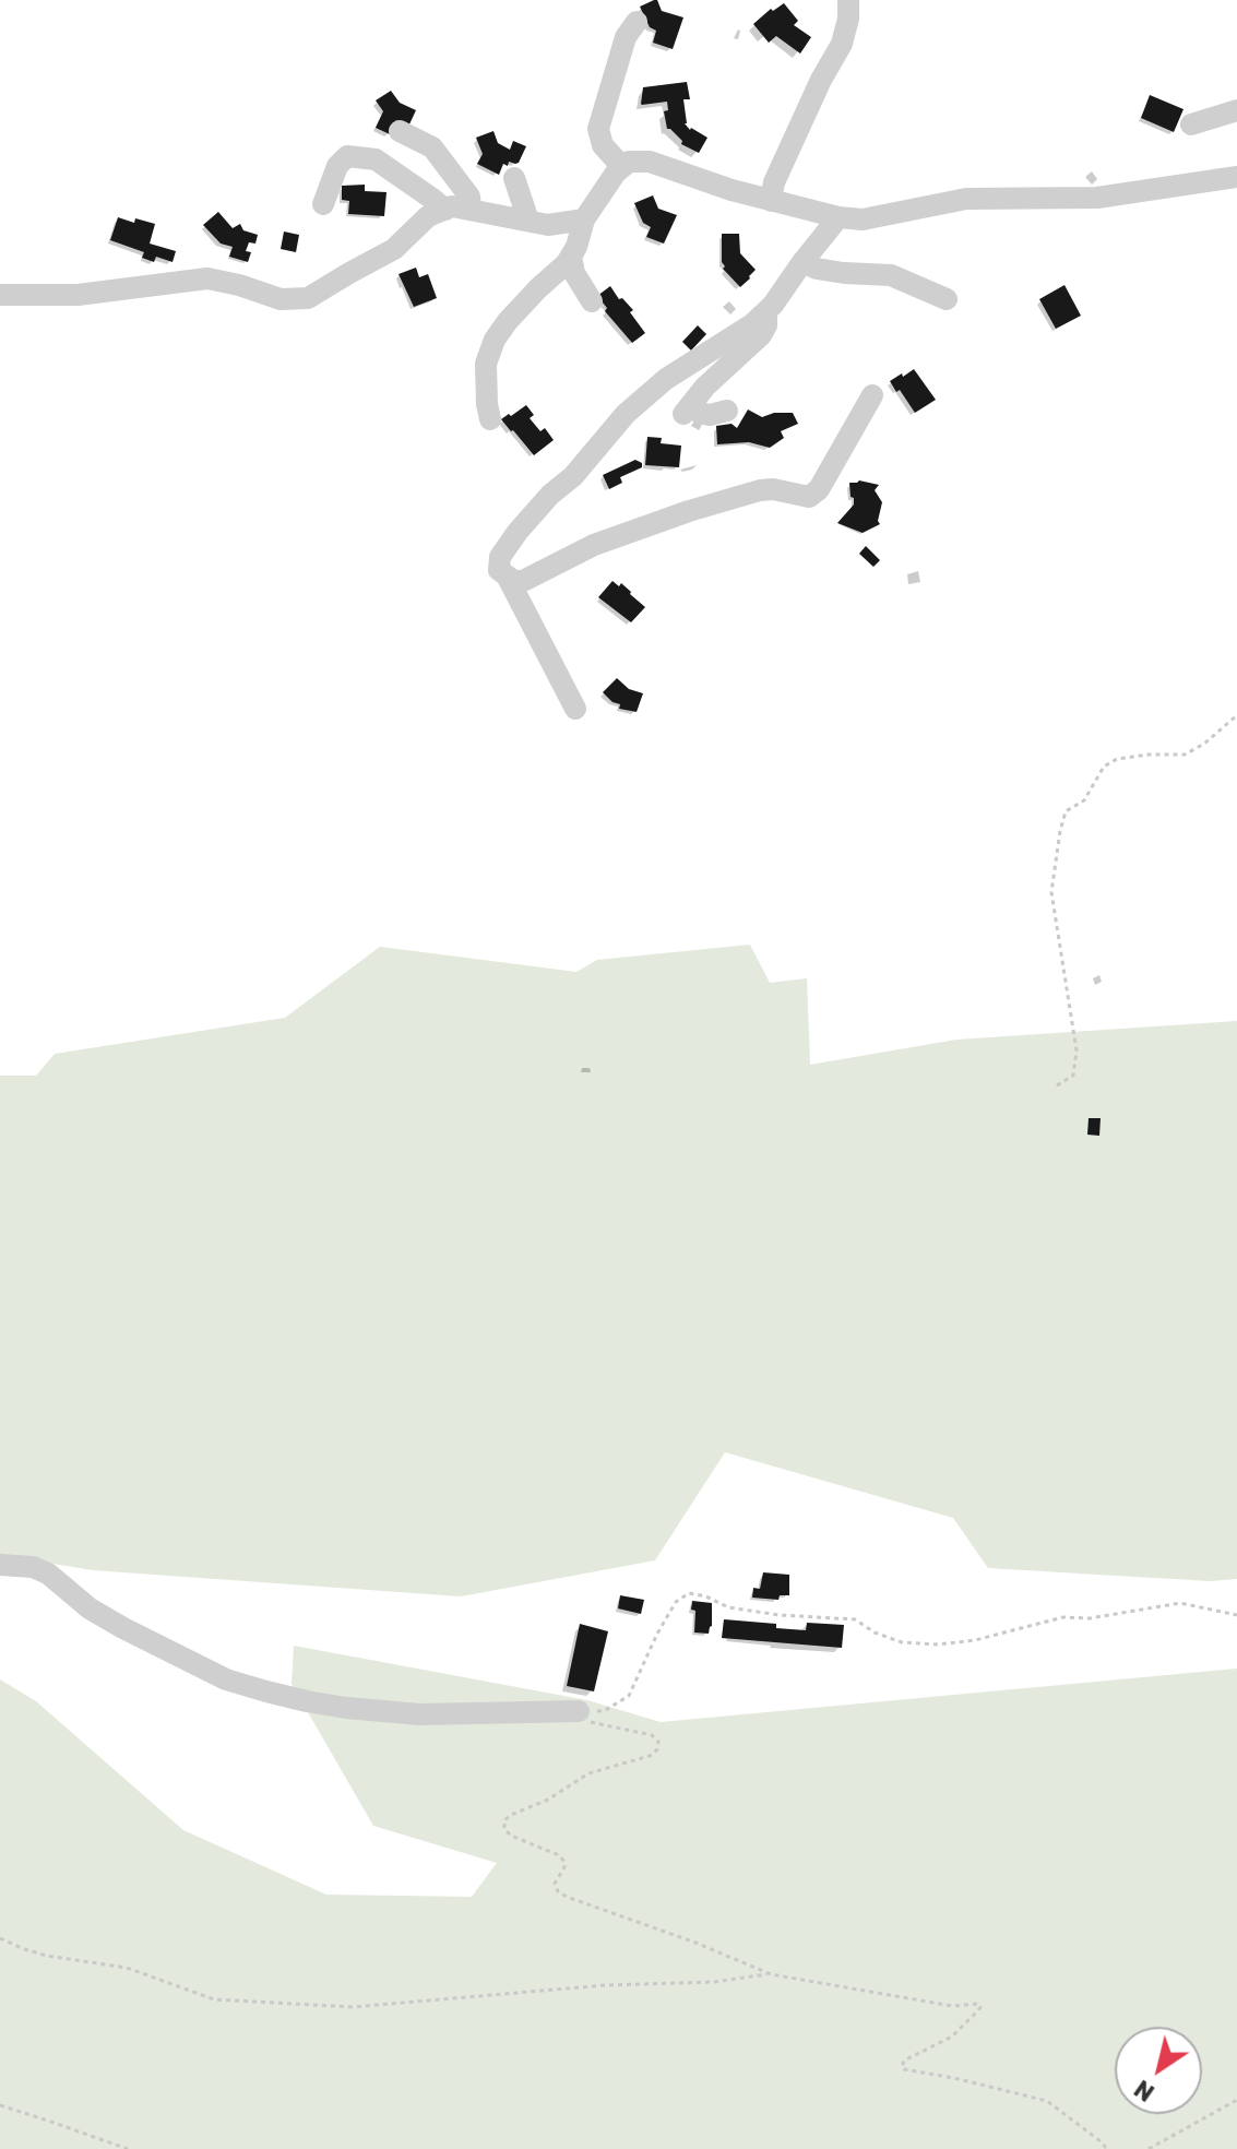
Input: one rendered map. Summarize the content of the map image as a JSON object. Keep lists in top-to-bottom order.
{
  "north": "bottom left"
}
